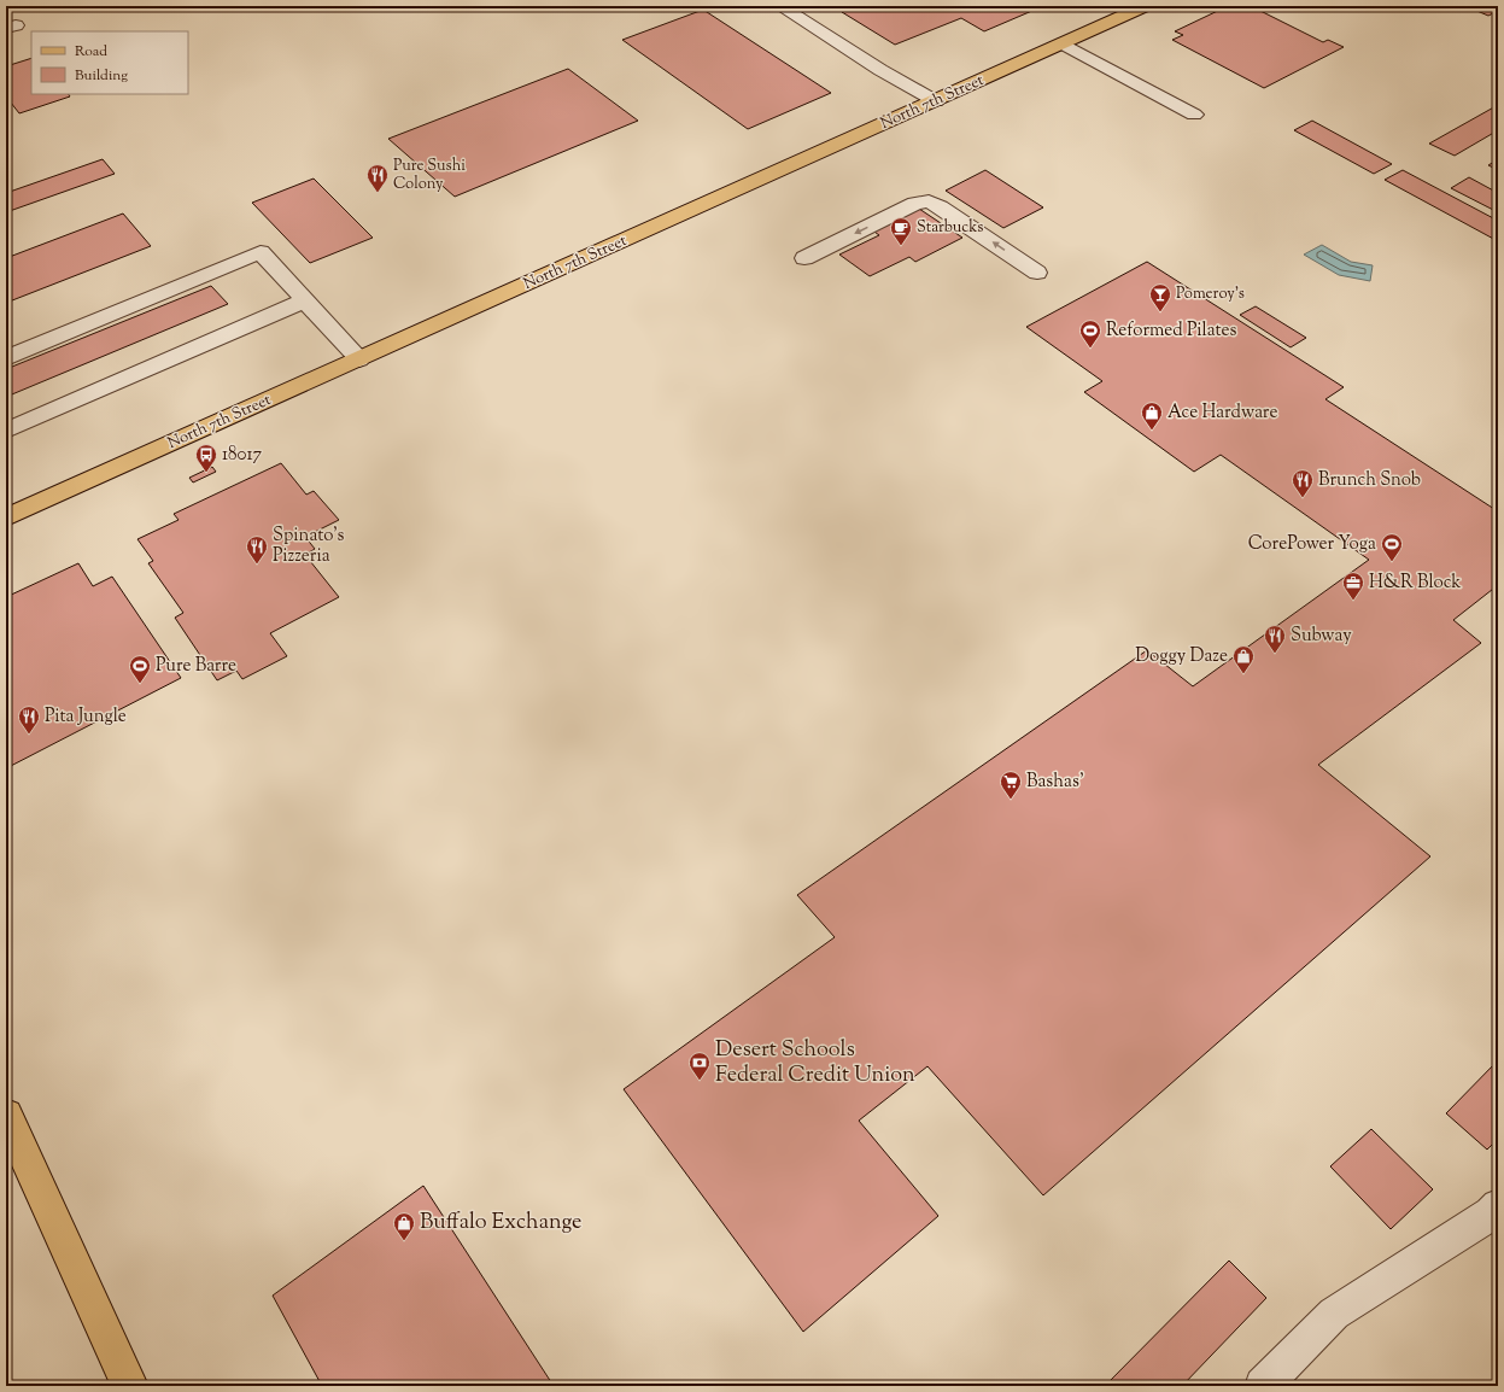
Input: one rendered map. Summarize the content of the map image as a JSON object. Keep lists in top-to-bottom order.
{
  "streets": {
    "main road": ["North 7th Street"]
  },
  "places": {
    "restaurant": [
      "Pure Sushi Colony",
      "Brunch Snob",
      "Spinato's Pizzeria",
      "Subway",
      "Pita Jungle"
    ],
    "cafe": ["Starbucks"],
    "bar": ["Pomeroy's"],
    "sports": ["Reformed Pilates", "CorePower Yoga", "Pure Barre"],
    "shop": ["Ace Hardware", "Doggy Daze", "Buffalo Exchange"],
    "bus stop": ["18017"],
    "office": ["H&R Block"],
    "supermarket": ["Bashas'"],
    "bank": ["Desert Schools Federal Credit Union"]
  },
  "legend": ["Road", "Building"]
}
